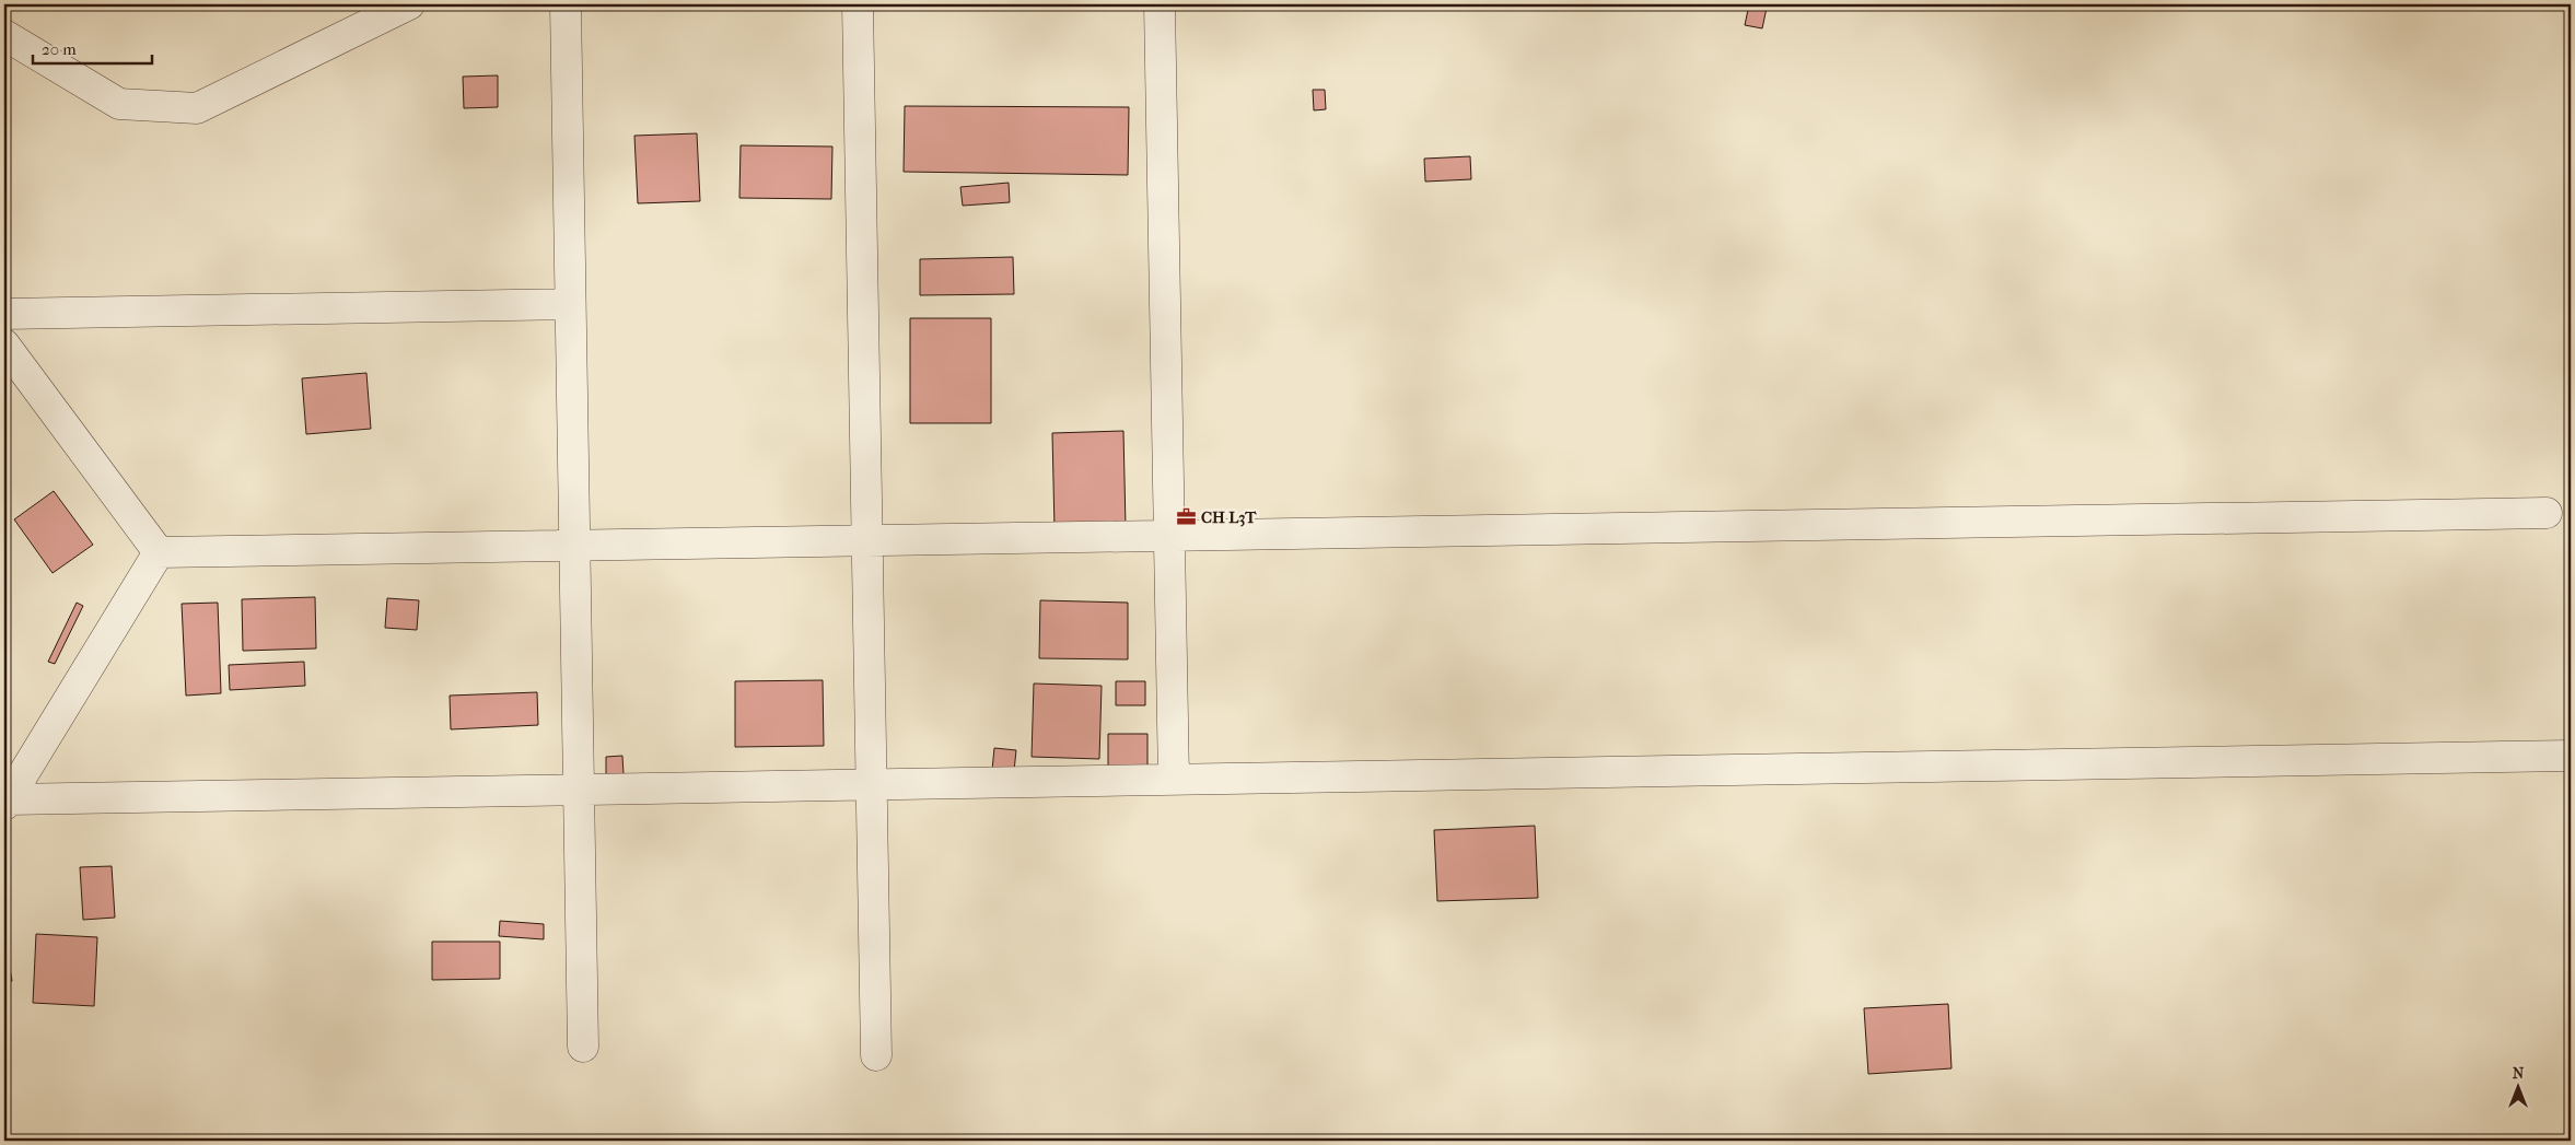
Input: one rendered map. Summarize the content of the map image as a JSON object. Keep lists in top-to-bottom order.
{
  "places": {
    "office": ["CH L3T"]
  },
  "scale_bar": "20 m",
  "north": "top"
}
